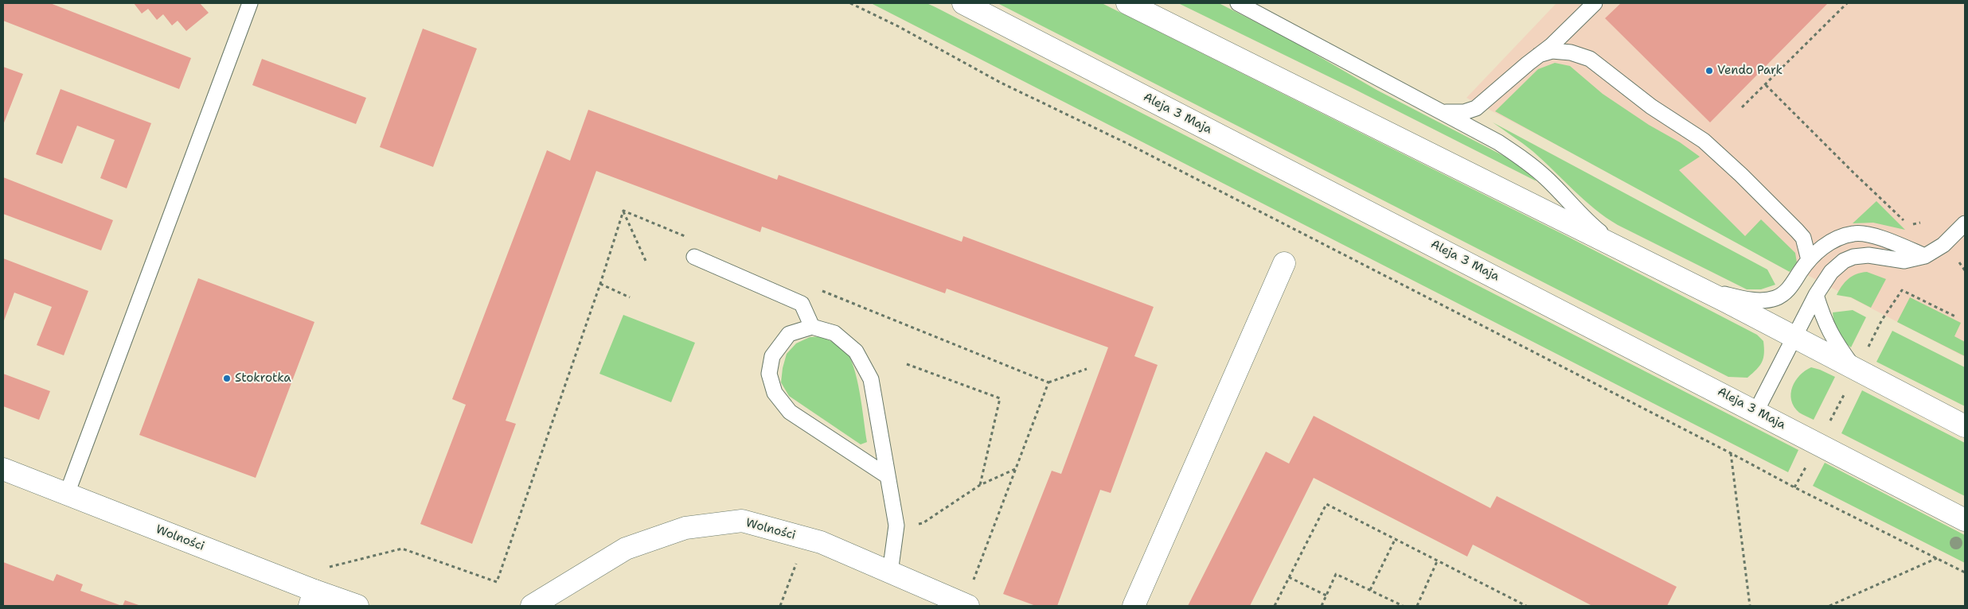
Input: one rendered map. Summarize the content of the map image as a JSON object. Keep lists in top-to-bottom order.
{
  "streets": {
    "street": ["Aleja 3 Maja", "Wolności"]
  },
  "places": ["Vendo Park", "Stokrotka"]
}
